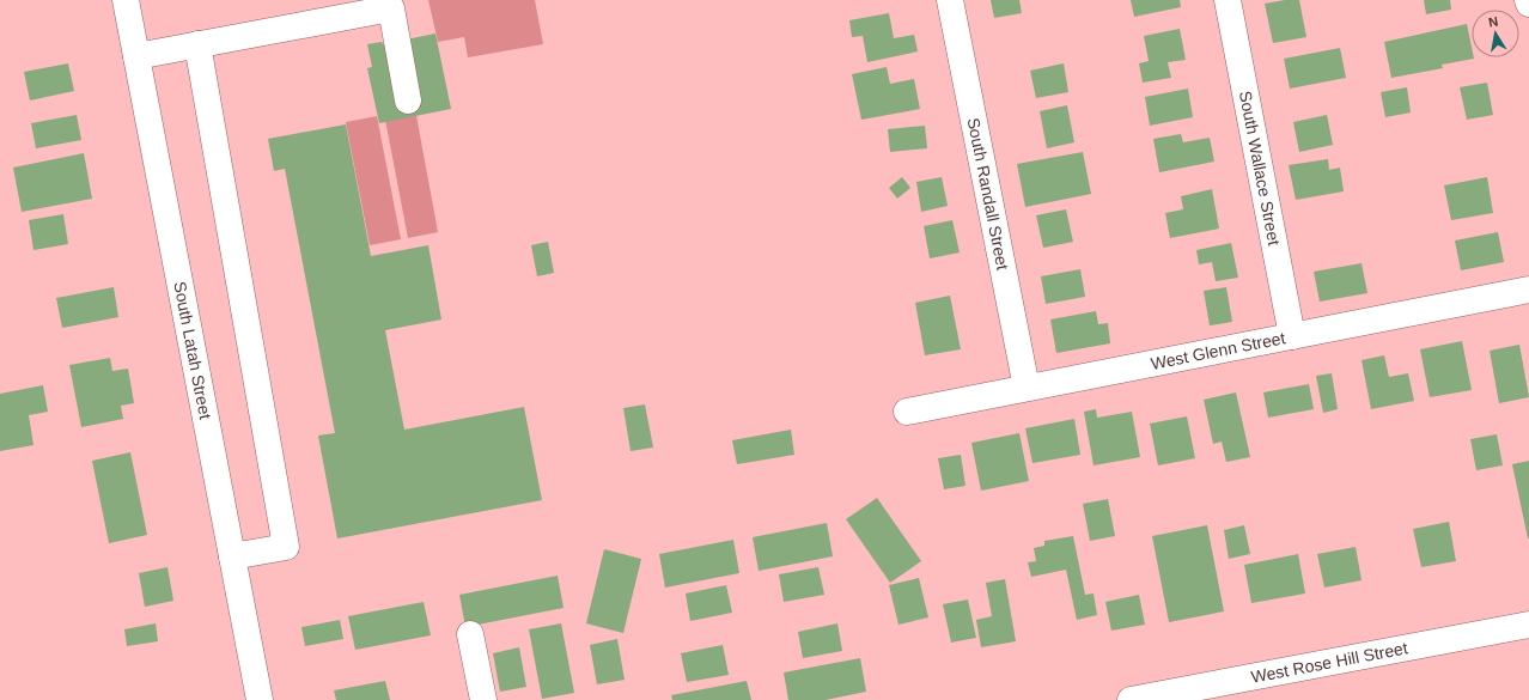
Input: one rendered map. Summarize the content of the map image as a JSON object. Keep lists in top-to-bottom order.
{
  "streets": {
    "street": [
      "South Wallace Street",
      "South Randall Street",
      "South Latah Street",
      "West Glenn Street",
      "West Rose Hill Street"
    ]
  },
  "crossings": [
    ["South Wallace Street", "West Glenn Street"],
    ["South Randall Street", "West Glenn Street"]
  ],
  "north": "top"
}
